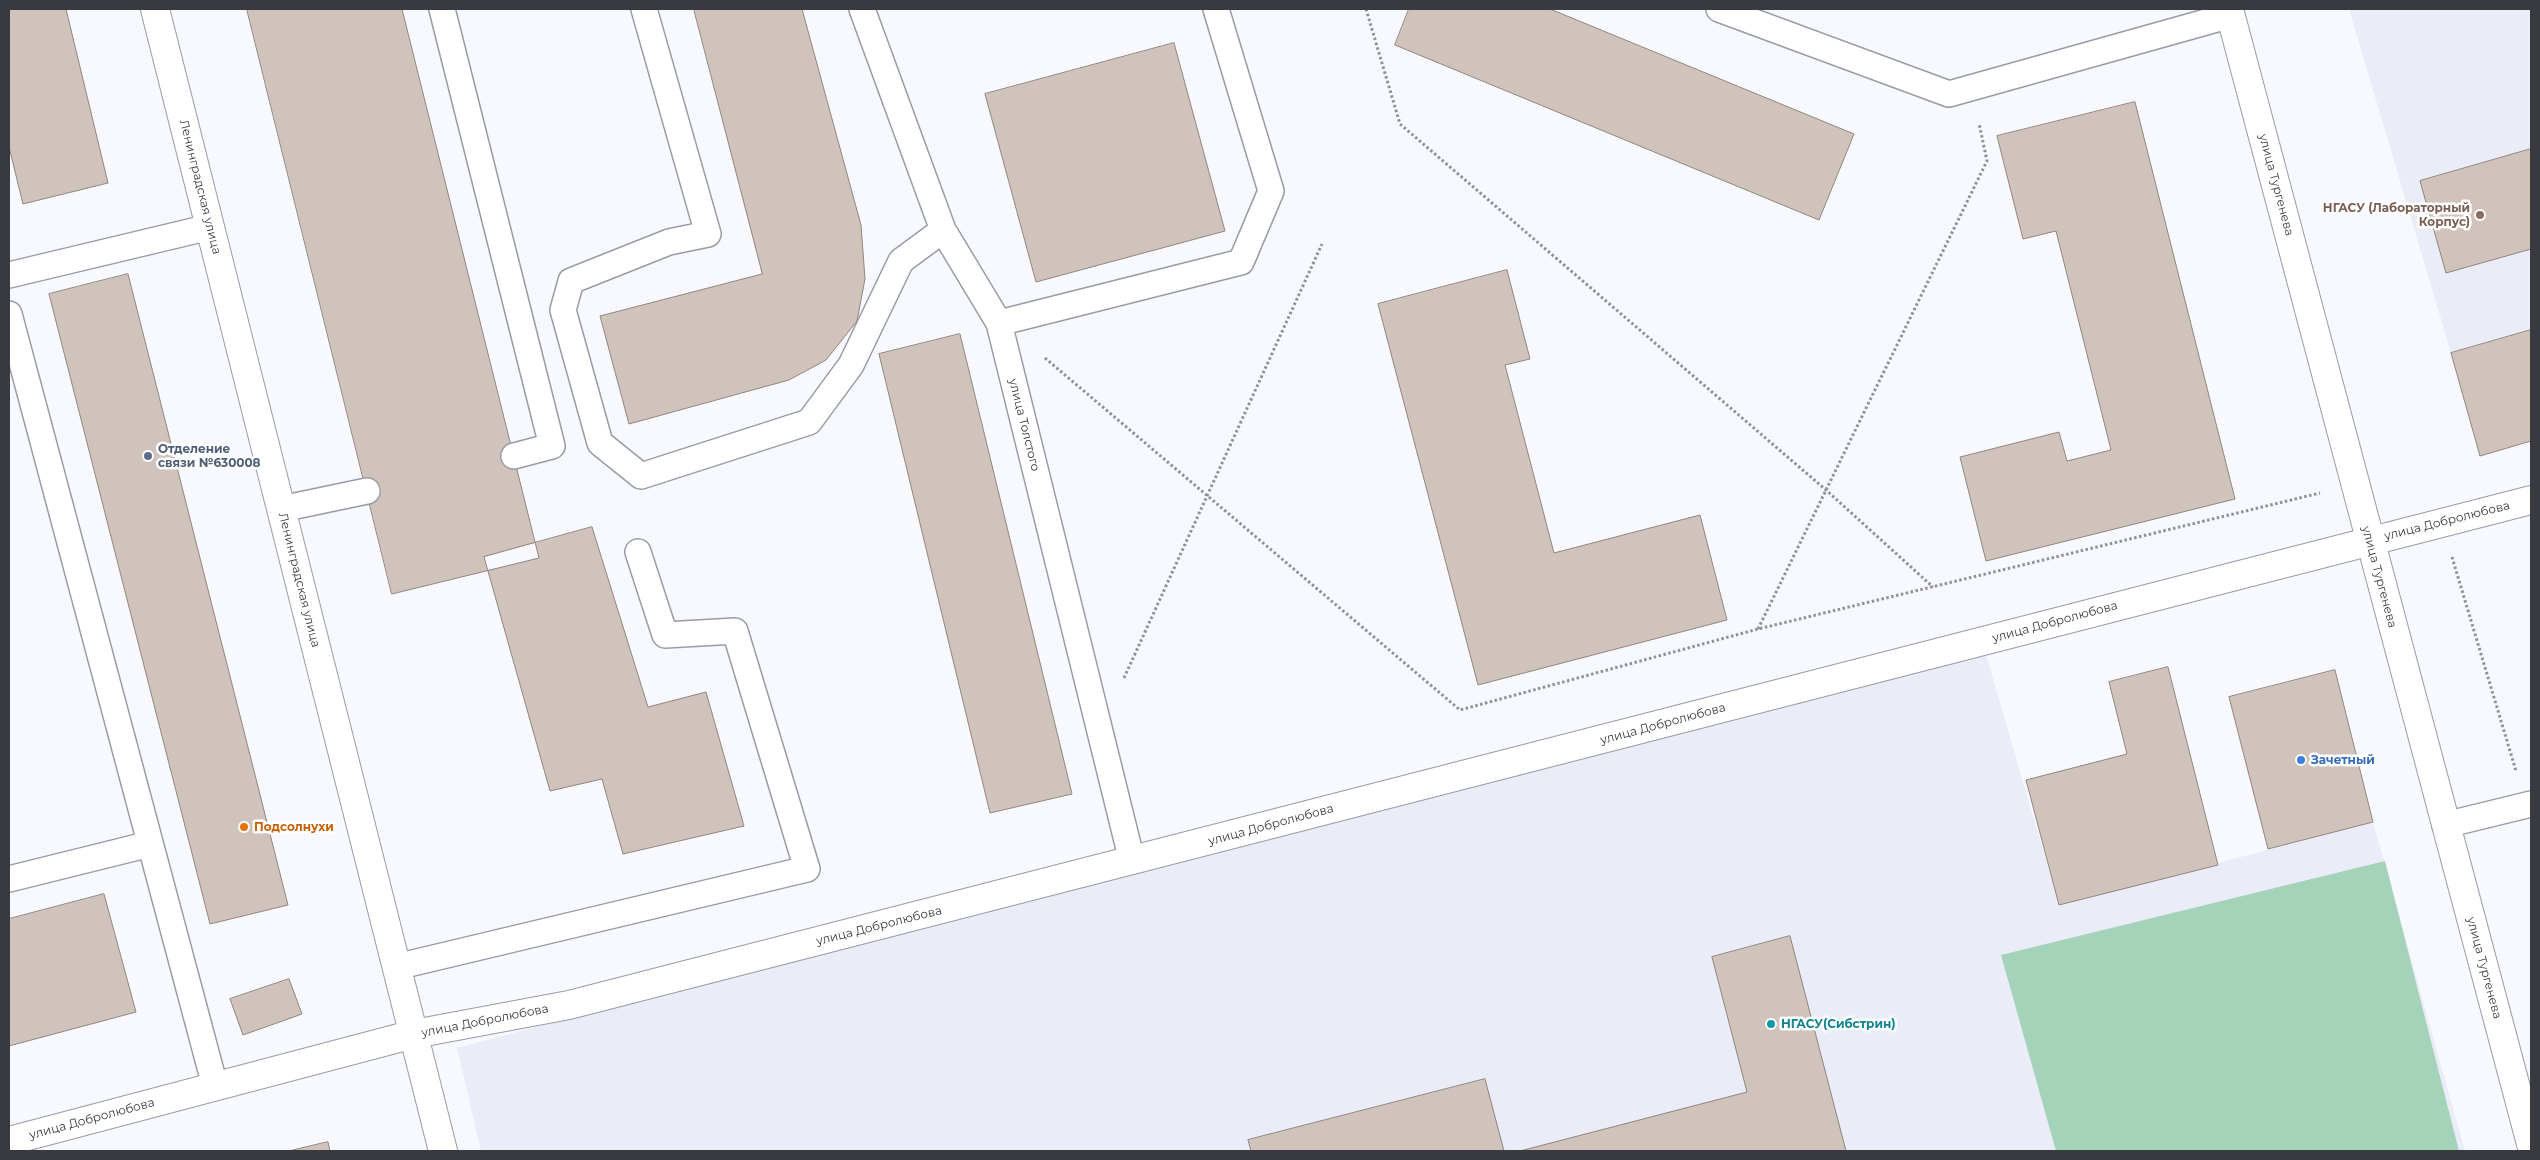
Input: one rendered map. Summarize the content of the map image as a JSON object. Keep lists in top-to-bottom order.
{
  "streets": {
    "street": ["улица Тургенева", "Ленинградская улица", "улица Добролюбова"],
    "lane": ["улица Толстого"]
  },
  "crossings": [
    ["улица Тургенева", "улица Добролюбова"],
    ["Ленинградская улица", "улица Добролюбова"],
    ["улица Толстого", "улица Добролюбова"]
  ],
  "places": [
    "НГАСУ (Лабораторный Корпус)",
    "Отделение связи №630008",
    "Зачетный",
    "Подсолнухи",
    "НГАСУ(Сибстрин)"
  ]
}
